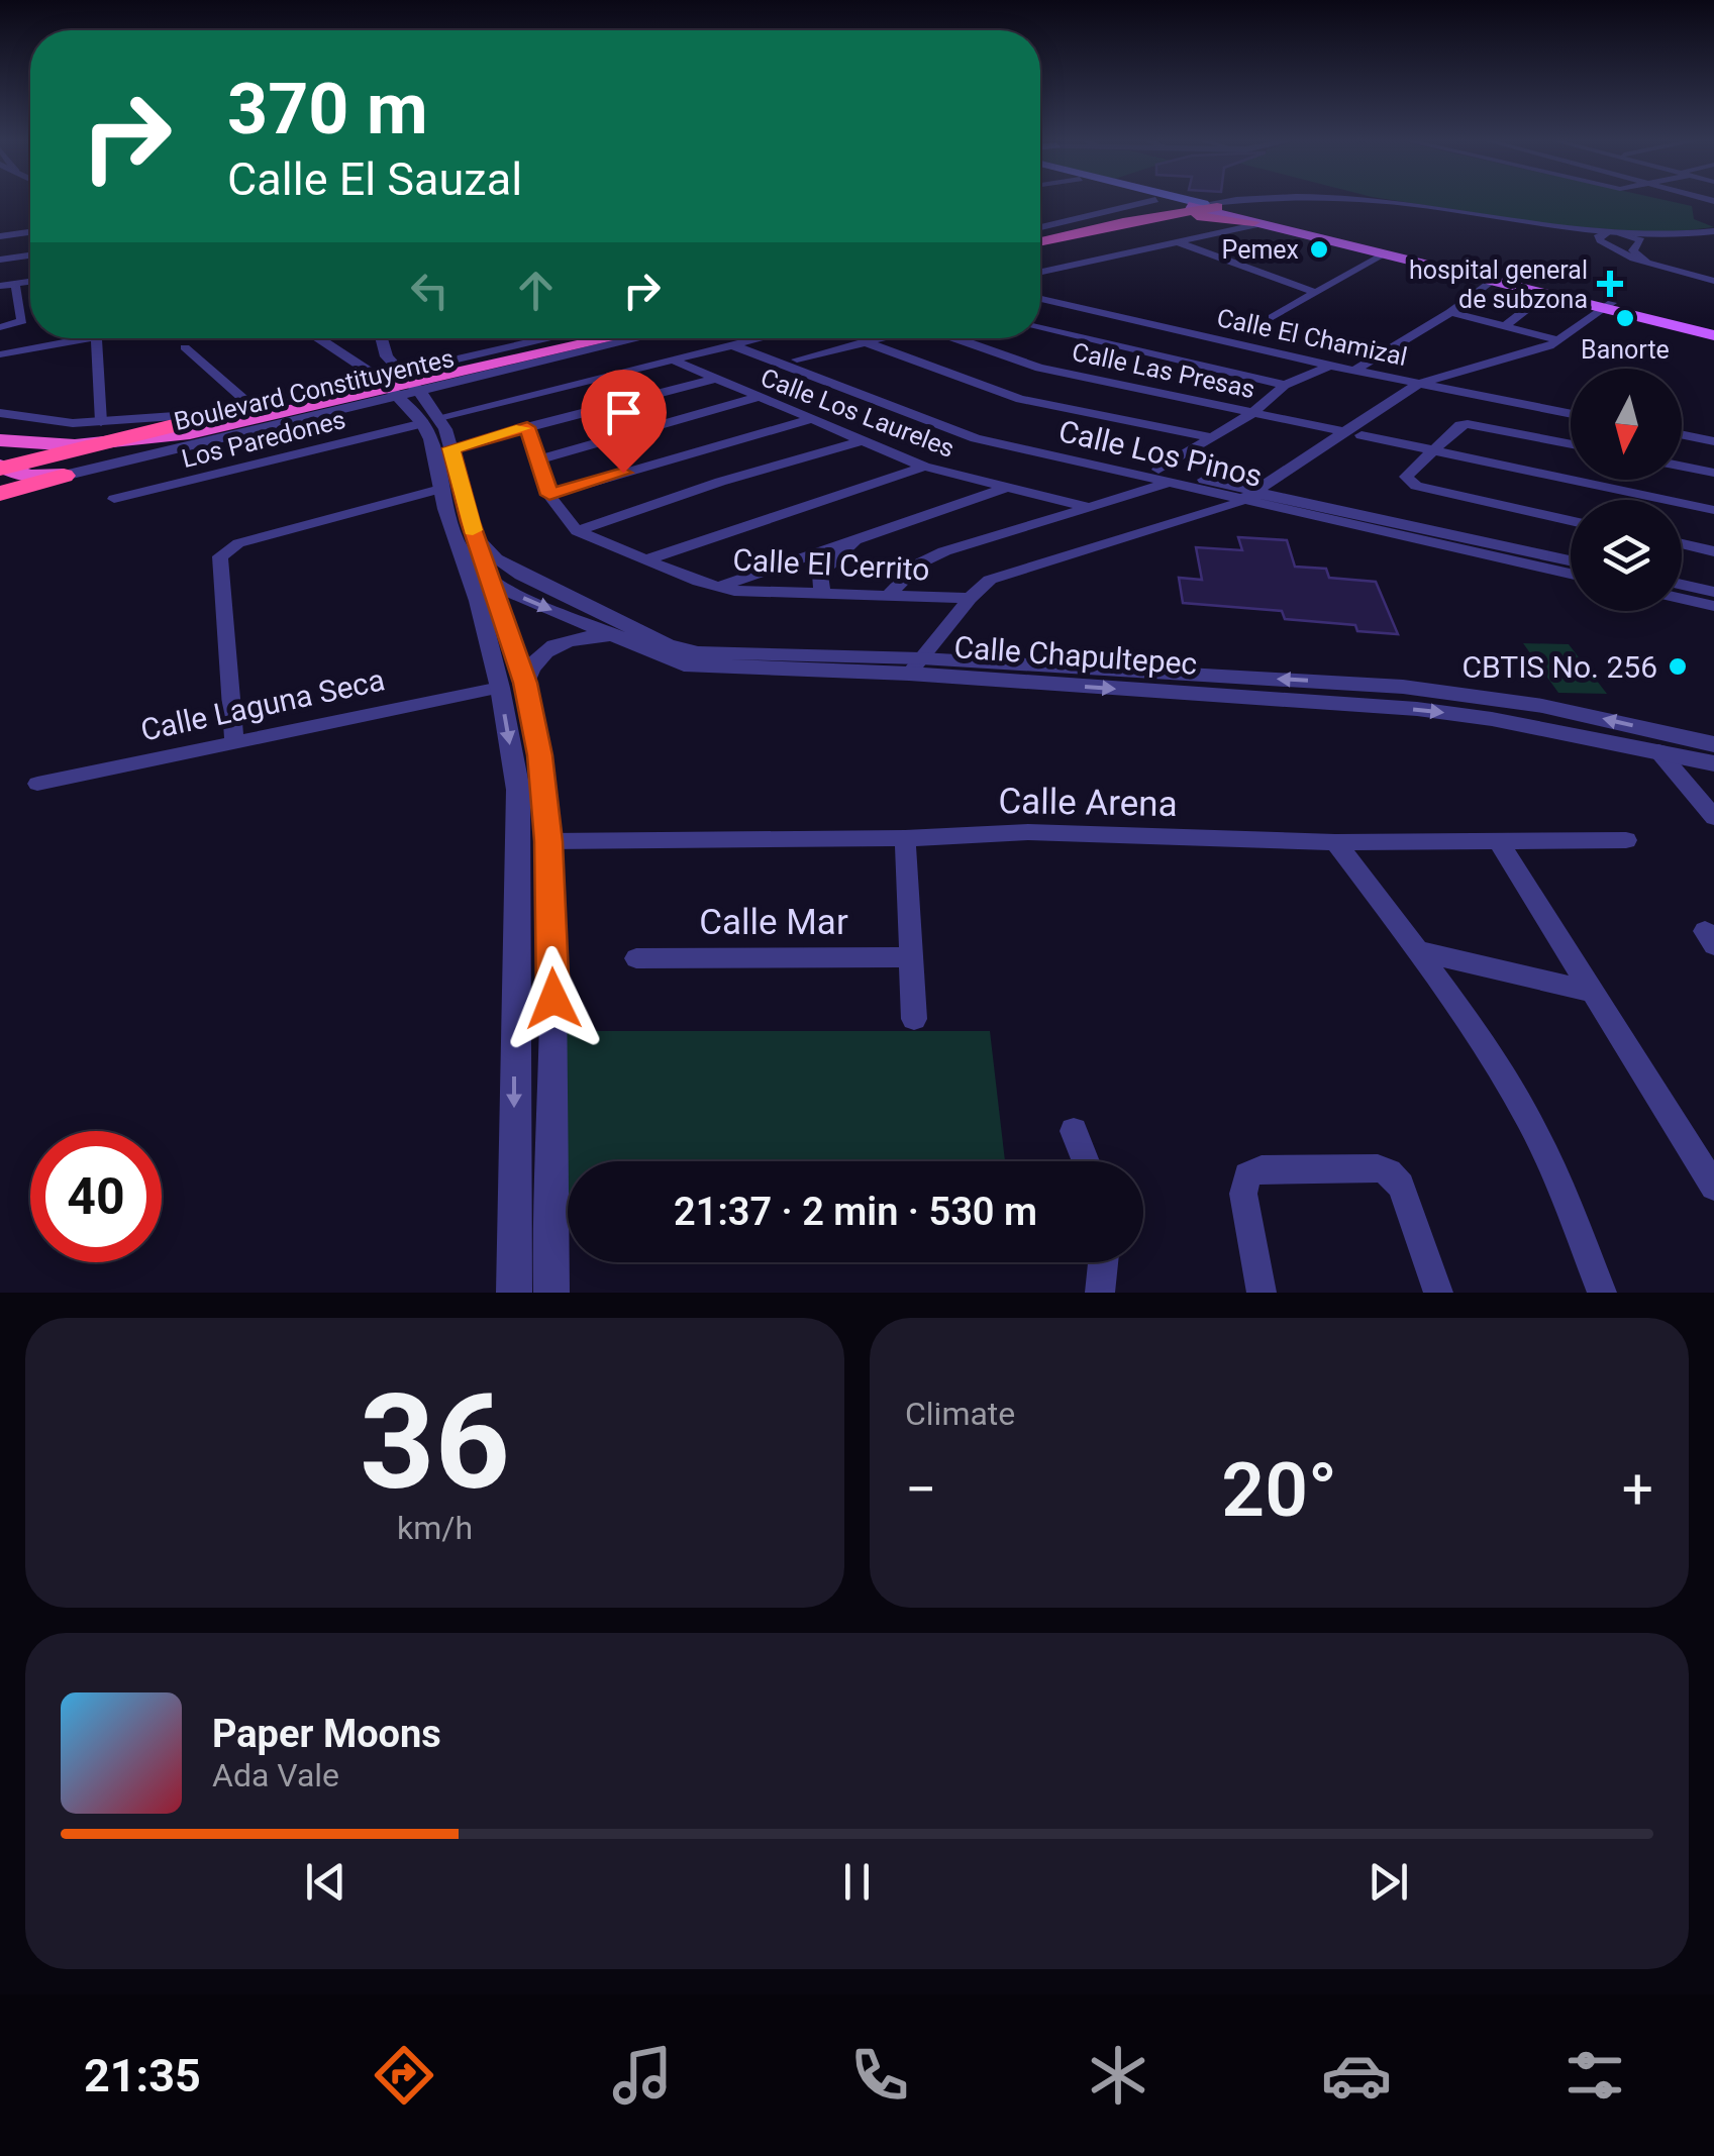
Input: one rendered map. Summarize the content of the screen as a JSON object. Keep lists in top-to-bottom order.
{
  "streets": {
    "highway": ["Boulevard Constituyentes"],
    "street": [
      "Calle El Chamizal",
      "Calle Las Presas",
      "Calle Los Laureles",
      "Los Paredones",
      "Calle Los Pinos",
      "Calle El Cerrito",
      "Calle Chapultepec",
      "Calle Laguna Seca",
      "Calle Arena",
      "Calle Mar"
    ]
  },
  "crossings": [
    ["Calle Los Laureles", "Los Paredones"],
    ["Los Paredones", "Calle Los Pinos"]
  ],
  "places": {
    "other": ["Pemex", "Banorte", "CBTIS No. 256"],
    "health": ["hospital general de subzona"]
  },
  "north": "bottom",
  "page": {
    "turn": ["370 m", "Calle El Sauzal"],
    "limit": "40",
    "trip": "21:37 · 2 min · 530 m",
    "tile": [
      ["36", "km/h"],
      "Climate"
    ],
    "heat": ["−", "20°", "+"],
    "song": ["Paper Moons", "Ada Vale"],
    "tabs": "21:35"
  }
}
